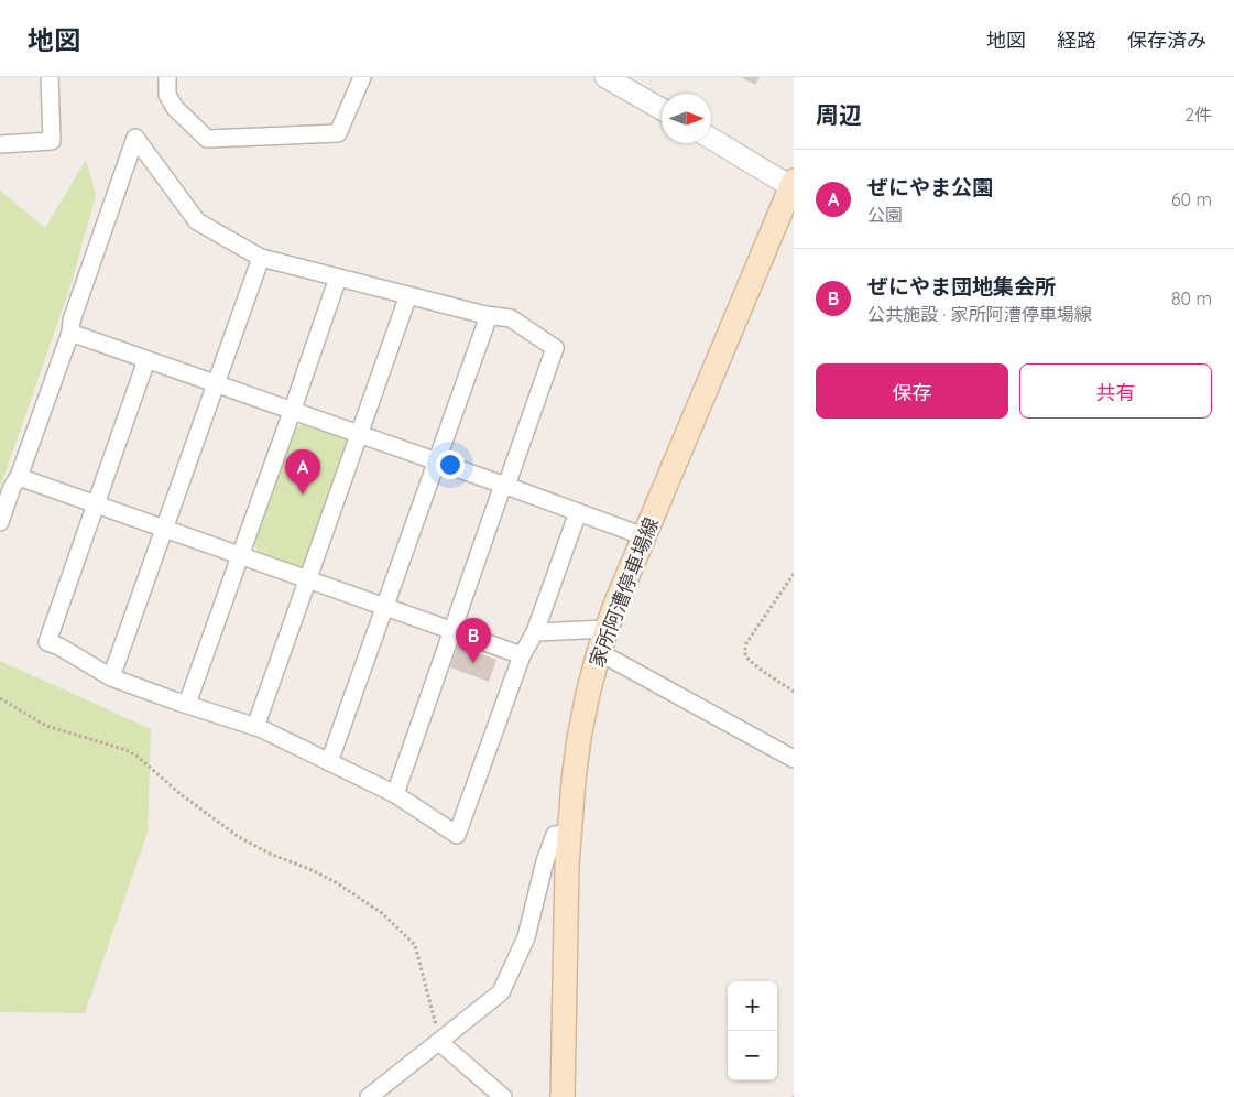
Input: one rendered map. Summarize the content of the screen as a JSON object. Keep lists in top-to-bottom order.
{
  "streets": {
    "main road": ["家所阿漕停車場線"]
  },
  "north": "right",
  "page": {
    "header": "地図",
    "nav": ["地図", "経路", "保存済み"],
    "heading": ["周辺", "2件"],
    "list": [
      {
        "mark": "A",
        "name": "ぜにやま公園",
        "note": "公園",
        "value": "60 m"
      },
      {
        "mark": "B",
        "name": "ぜにやま団地集会所",
        "note": "公共施設 · 家所阿漕停車場線",
        "value": "80 m"
      }
    ],
    "buttons": ["保存", "共有"],
    "pins": ["A", "B"],
    "map_buttons": ["+", "−"]
  }
}
